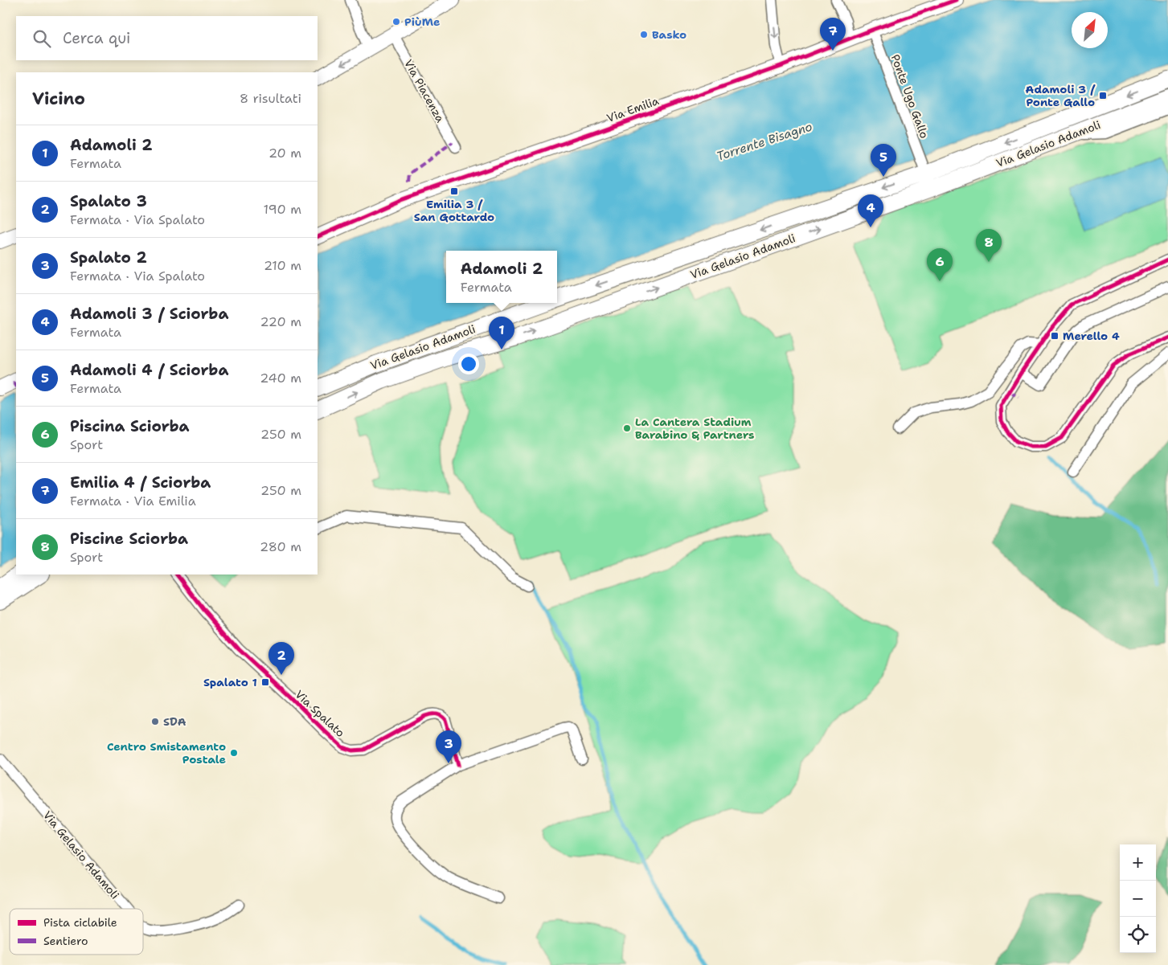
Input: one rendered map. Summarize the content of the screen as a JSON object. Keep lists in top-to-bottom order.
{
  "streets": {
    "main road": ["Via Emilia", "Via Gelasio Adamoli"],
    "street": ["Via Piacenza", "Ponte Ugo Gallo", "Via Spalato"]
  },
  "crossings": [
    ["Ponte Ugo Gallo", "Via Emilia"],
    ["Ponte Ugo Gallo", "Via Gelasio Adamoli"]
  ],
  "water": ["Torrente Bisagno"],
  "places": {
    "other": [
      "PiùMe",
      "Basko",
      "La Cantera Stadium Barabino & Partners",
      "SDA",
      "Centro Smistamento Postale"
    ],
    "transit": [
      "Adamoli 3 / Ponte Gallo",
      "Emilia 3 / San Gottardo",
      "Merello 4",
      "Spalato 1"
    ]
  },
  "legend": ["Pista ciclabile", "Sentiero"],
  "north": "top right",
  "page": {
    "search": "Cerca qui",
    "pins": [
      "7",
      "5",
      "4",
      "8",
      "6",
      "1",
      "2",
      "3"
    ],
    "heading": ["Vicino", "8 risultati"],
    "list": [
      {
        "mark": "1",
        "name": "Adamoli 2",
        "note": "Fermata",
        "value": "20 m"
      },
      {
        "mark": "2",
        "name": "Spalato 3",
        "note": "Fermata · Via Spalato",
        "value": "190 m"
      },
      {
        "mark": "3",
        "name": "Spalato 2",
        "note": "Fermata · Via Spalato",
        "value": "210 m"
      },
      {
        "mark": "4",
        "name": "Adamoli 3 / Sciorba",
        "note": "Fermata",
        "value": "220 m"
      },
      {
        "mark": "5",
        "name": "Adamoli 4 / Sciorba",
        "note": "Fermata",
        "value": "240 m"
      },
      {
        "mark": "6",
        "name": "Piscina Sciorba",
        "note": "Sport",
        "value": "250 m"
      },
      {
        "mark": "7",
        "name": "Emilia 4 / Sciorba",
        "note": "Fermata · Via Emilia",
        "value": "250 m"
      },
      {
        "mark": "8",
        "name": "Piscine Sciorba",
        "note": "Sport",
        "value": "280 m"
      }
    ],
    "popup": ["Adamoli 2", "Fermata"],
    "map_buttons": ["+", "−"]
  }
}
